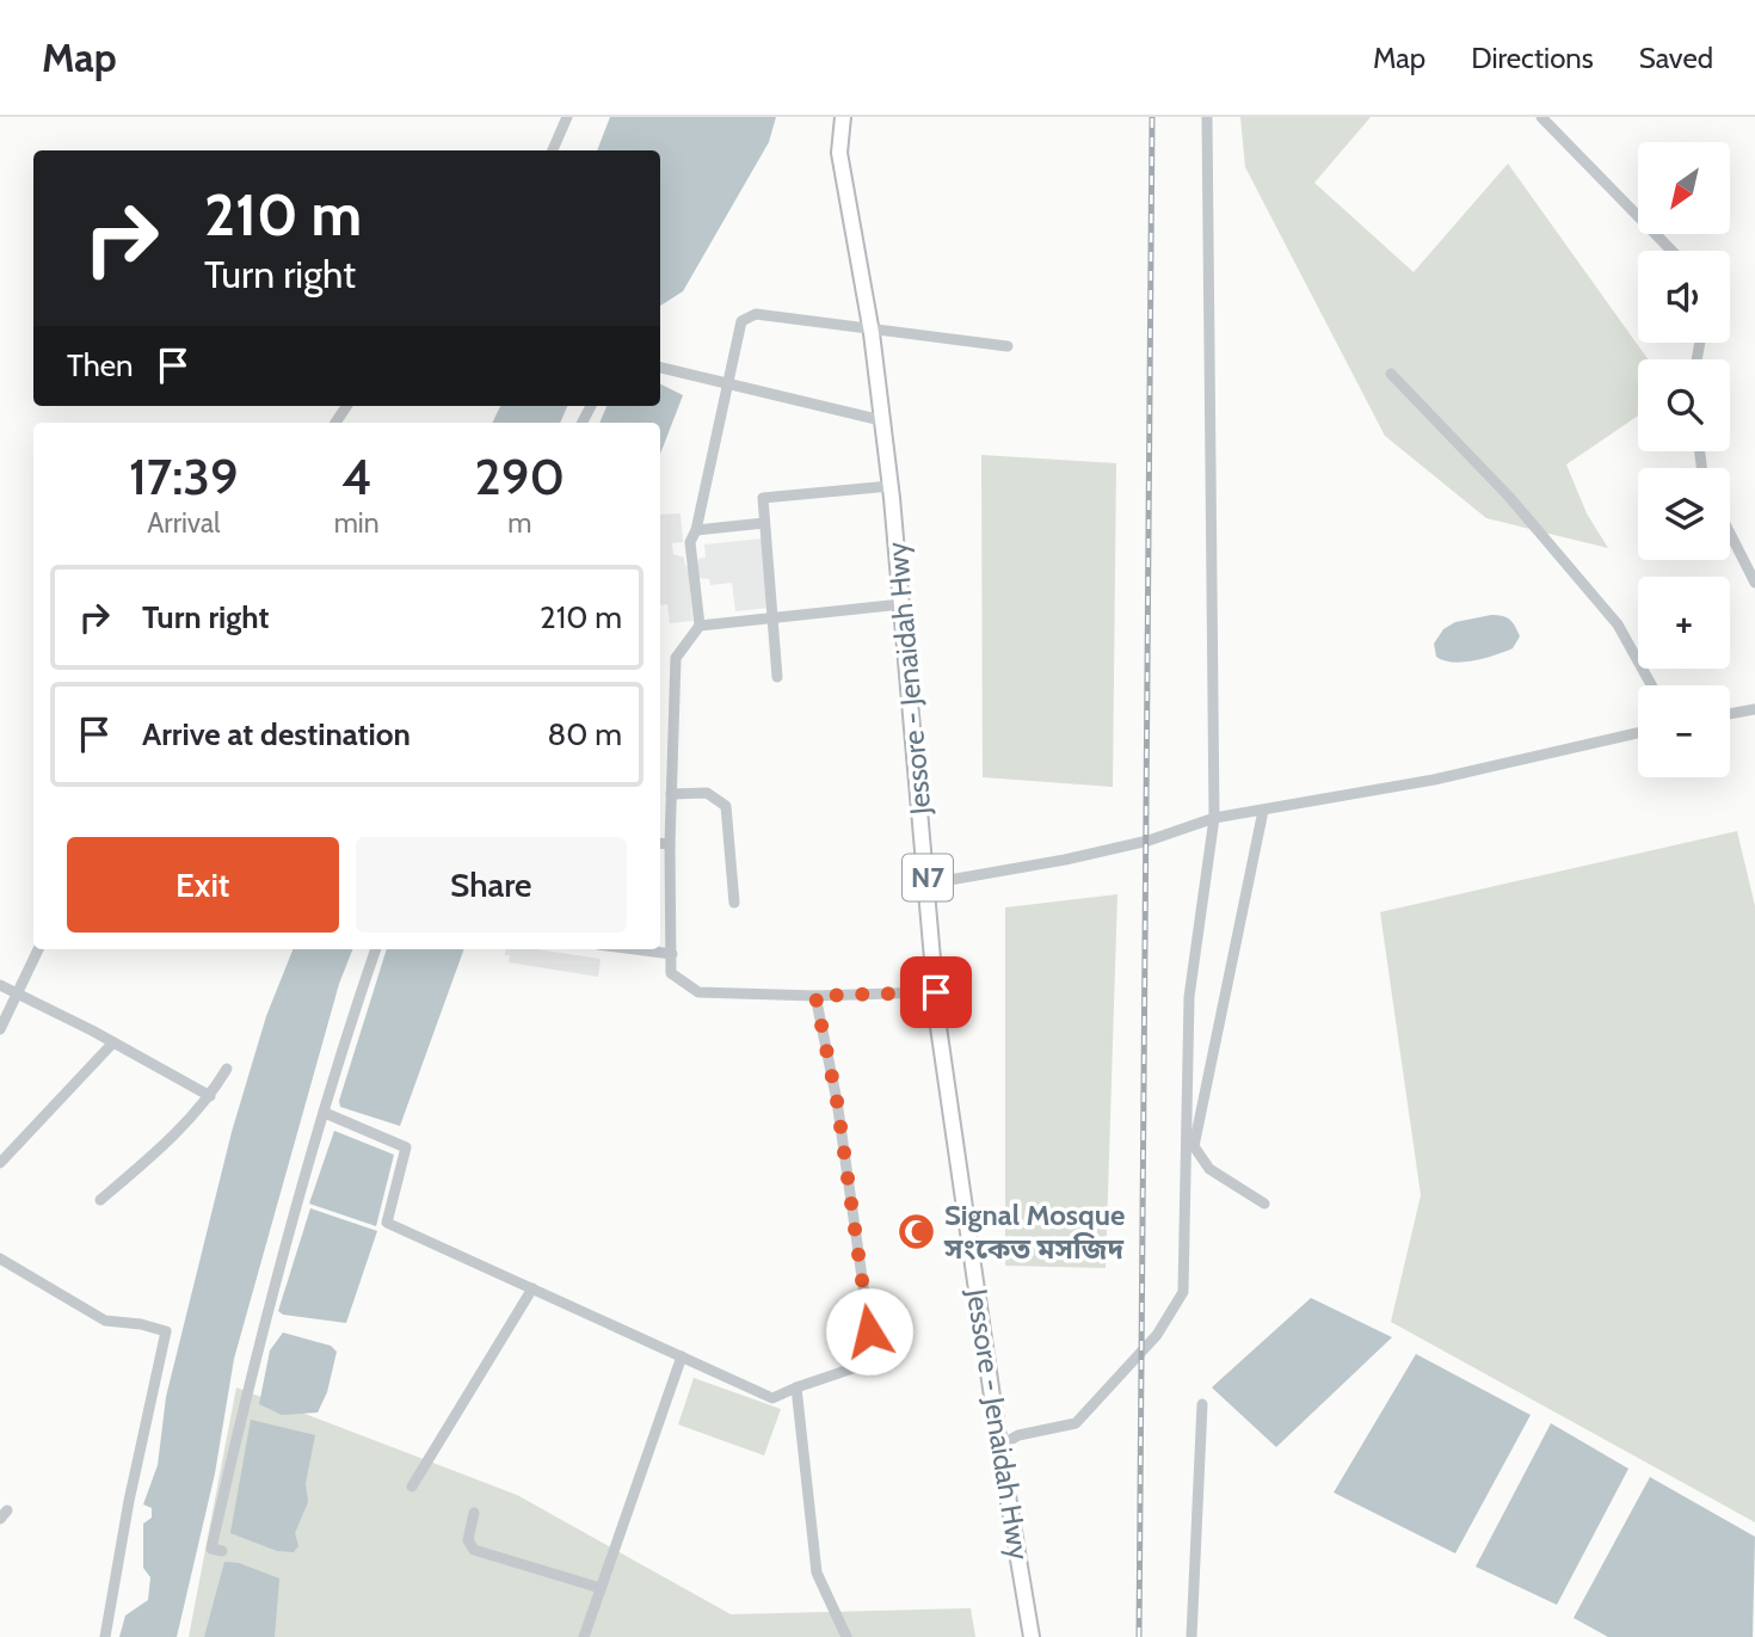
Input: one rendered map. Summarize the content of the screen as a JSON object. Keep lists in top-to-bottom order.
{
  "streets": {
    "highway": ["Jessore - Jenaidah Hwy", "N7"]
  },
  "places": {
    "mosque": ["Signal Mosque সংকেত মসজিদ"]
  },
  "north": "bottom left",
  "page": {
    "header": "Map",
    "nav": ["Map", "Directions", "Saved"],
    "map_buttons": ["+", "−"],
    "turn": ["210 m", "Turn right"],
    "then": "Then",
    "eta": [
      "17:39",
      "Arrival",
      "4",
      "min",
      "290",
      "m"
    ],
    "list": [
      {
        "name": "Turn right",
        "value": "210 m"
      },
      {
        "name": "Arrive at destination",
        "value": "80 m"
      }
    ],
    "buttons": ["Exit", "Share"]
  }
}
